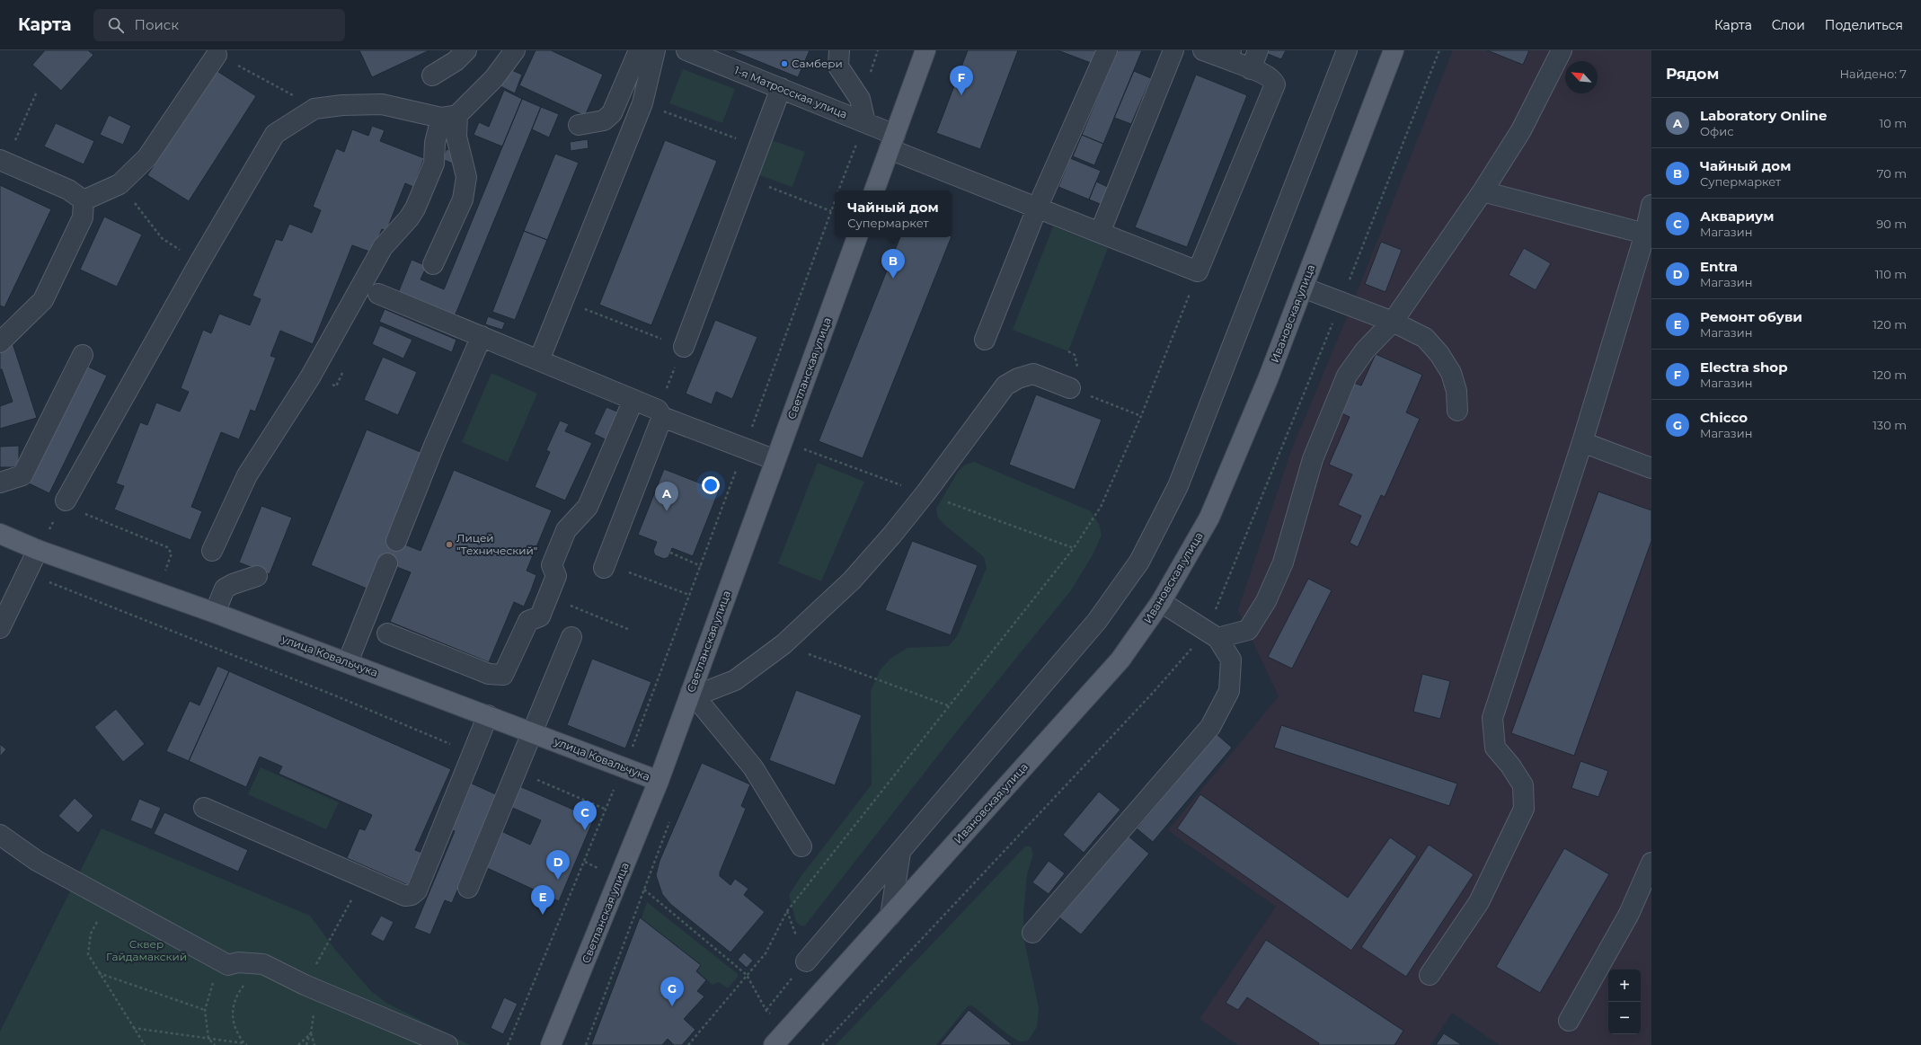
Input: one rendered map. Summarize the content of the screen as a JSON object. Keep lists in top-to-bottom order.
{
  "streets": {
    "main road": ["Ивановская улица", "Светланская улица", "улица Ковальчука"],
    "street": ["1-я Матросская улица"]
  },
  "crossings": [
    ["Светланская улица", "улица Ковальчука"]
  ],
  "parks": ["Сквер Гайдамакский"],
  "places": ["Самбери", "Лицей \"Технический\""],
  "north": "top left",
  "page": {
    "header": "Карта",
    "search": "Поиск",
    "nav": ["Карта", "Слои", "Поделиться"],
    "heading": ["Рядом", "Найдено: 7"],
    "pins": [
      "F",
      "B",
      "A",
      "C",
      "D",
      "E",
      "G"
    ],
    "list": [
      {
        "mark": "A",
        "name": "Laboratory Online",
        "note": "Офис",
        "value": "10 m"
      },
      {
        "mark": "B",
        "name": "Чайный дом",
        "note": "Супермаркет",
        "value": "70 m"
      },
      {
        "mark": "C",
        "name": "Аквариум",
        "note": "Магазин",
        "value": "90 m"
      },
      {
        "mark": "D",
        "name": "Entra",
        "note": "Магазин",
        "value": "110 m"
      },
      {
        "mark": "E",
        "name": "Ремонт обуви",
        "note": "Магазин",
        "value": "120 m"
      },
      {
        "mark": "F",
        "name": "Electra shop",
        "note": "Магазин",
        "value": "120 m"
      },
      {
        "mark": "G",
        "name": "Chicco",
        "note": "Магазин",
        "value": "130 m"
      }
    ],
    "popup": ["Чайный дом", "Супермаркет"],
    "map_buttons": ["+", "−"]
  }
}
